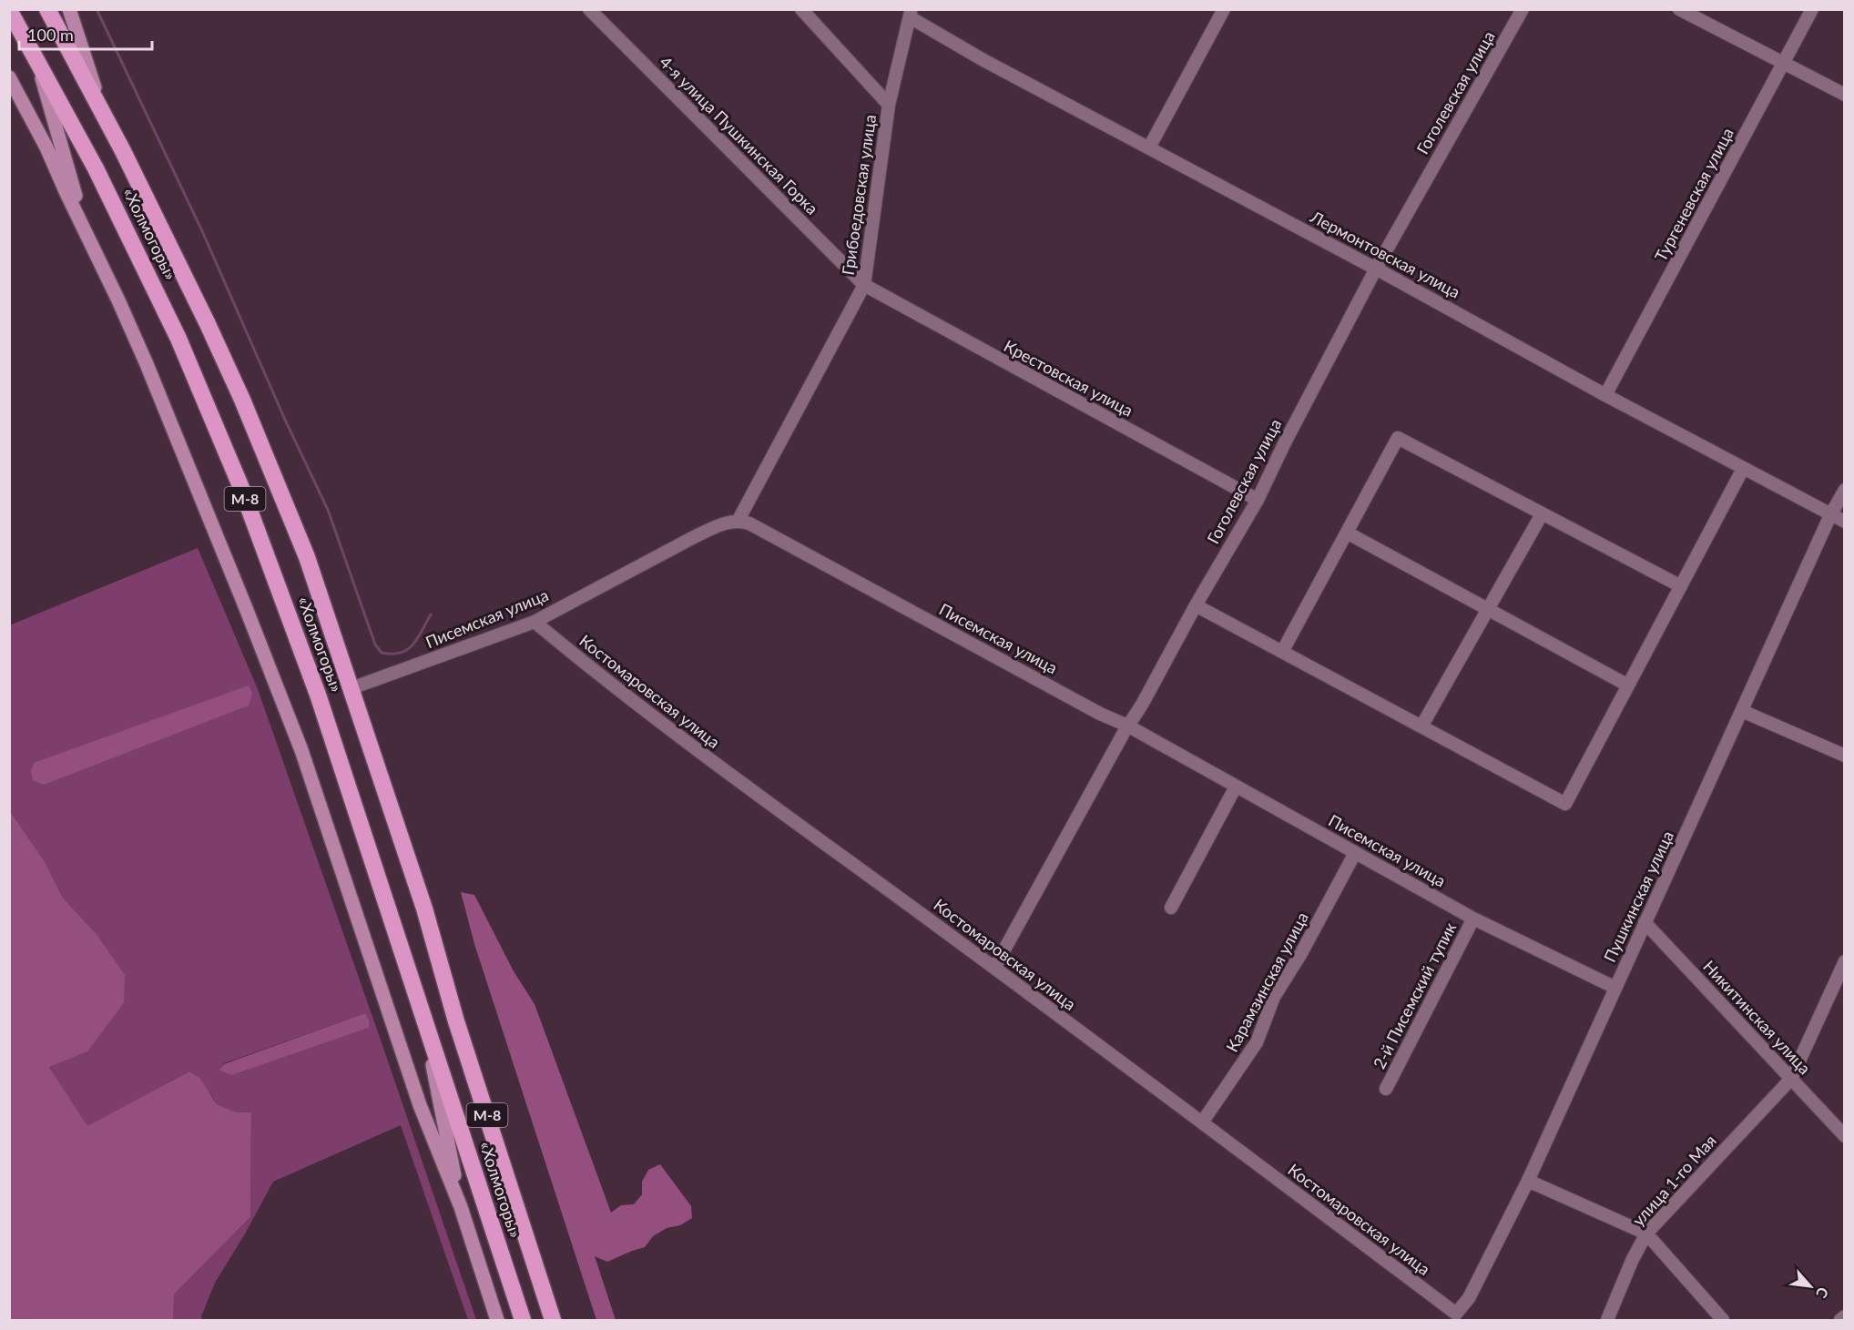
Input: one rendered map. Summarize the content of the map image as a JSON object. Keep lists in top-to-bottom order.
{
  "streets": {
    "highway": ["«Холмогоры»", "М-8"],
    "street": [
      "Гоголевская улица",
      "4-я улица Пушкинская Горка",
      "Грибоедовская улица",
      "Тургеневская улица",
      "Лермонтовская улица",
      "Крестовская улица",
      "Писемская улица",
      "Костомаровская улица",
      "Пушкинская улица",
      "Карамзинская улица",
      "2-й Писемский тупик",
      "Никитинская улица",
      "улица 1-го Мая"
    ]
  },
  "crossings": [
    ["Гоголевская улица", "Лермонтовская улица"],
    ["Гоголевская улица", "Крестовская улица"],
    ["Гоголевская улица", "Писемская улица"],
    ["Гоголевская улица", "Костомаровская улица"],
    ["4-я улица Пушкинская Горка", "Грибоедовская улица"],
    ["4-я улица Пушкинская Горка", "Крестовская улица"],
    ["Грибоедовская улица", "Лермонтовская улица"],
    ["Грибоедовская улица", "Крестовская улица"],
    ["Грибоедовская улица", "Писемская улица"],
    ["Тургеневская улица", "Лермонтовская улица"],
    ["«Холмогоры»", "Писемская улица"],
    ["Лермонтовская улица", "Пушкинская улица"],
    ["Писемская улица", "Костомаровская улица"],
    ["Писемская улица", "Пушкинская улица"],
    ["Писемская улица", "Карамзинская улица"],
    ["Писемская улица", "2-й Писемский тупик"],
    ["Костомаровская улица", "Пушкинская улица"],
    ["Костомаровская улица", "Карамзинская улица"],
    ["Пушкинская улица", "Никитинская улица"],
    ["Никитинская улица", "улица 1-го Мая"]
  ],
  "scale_bar": "100 m",
  "north": "bottom right"
}
